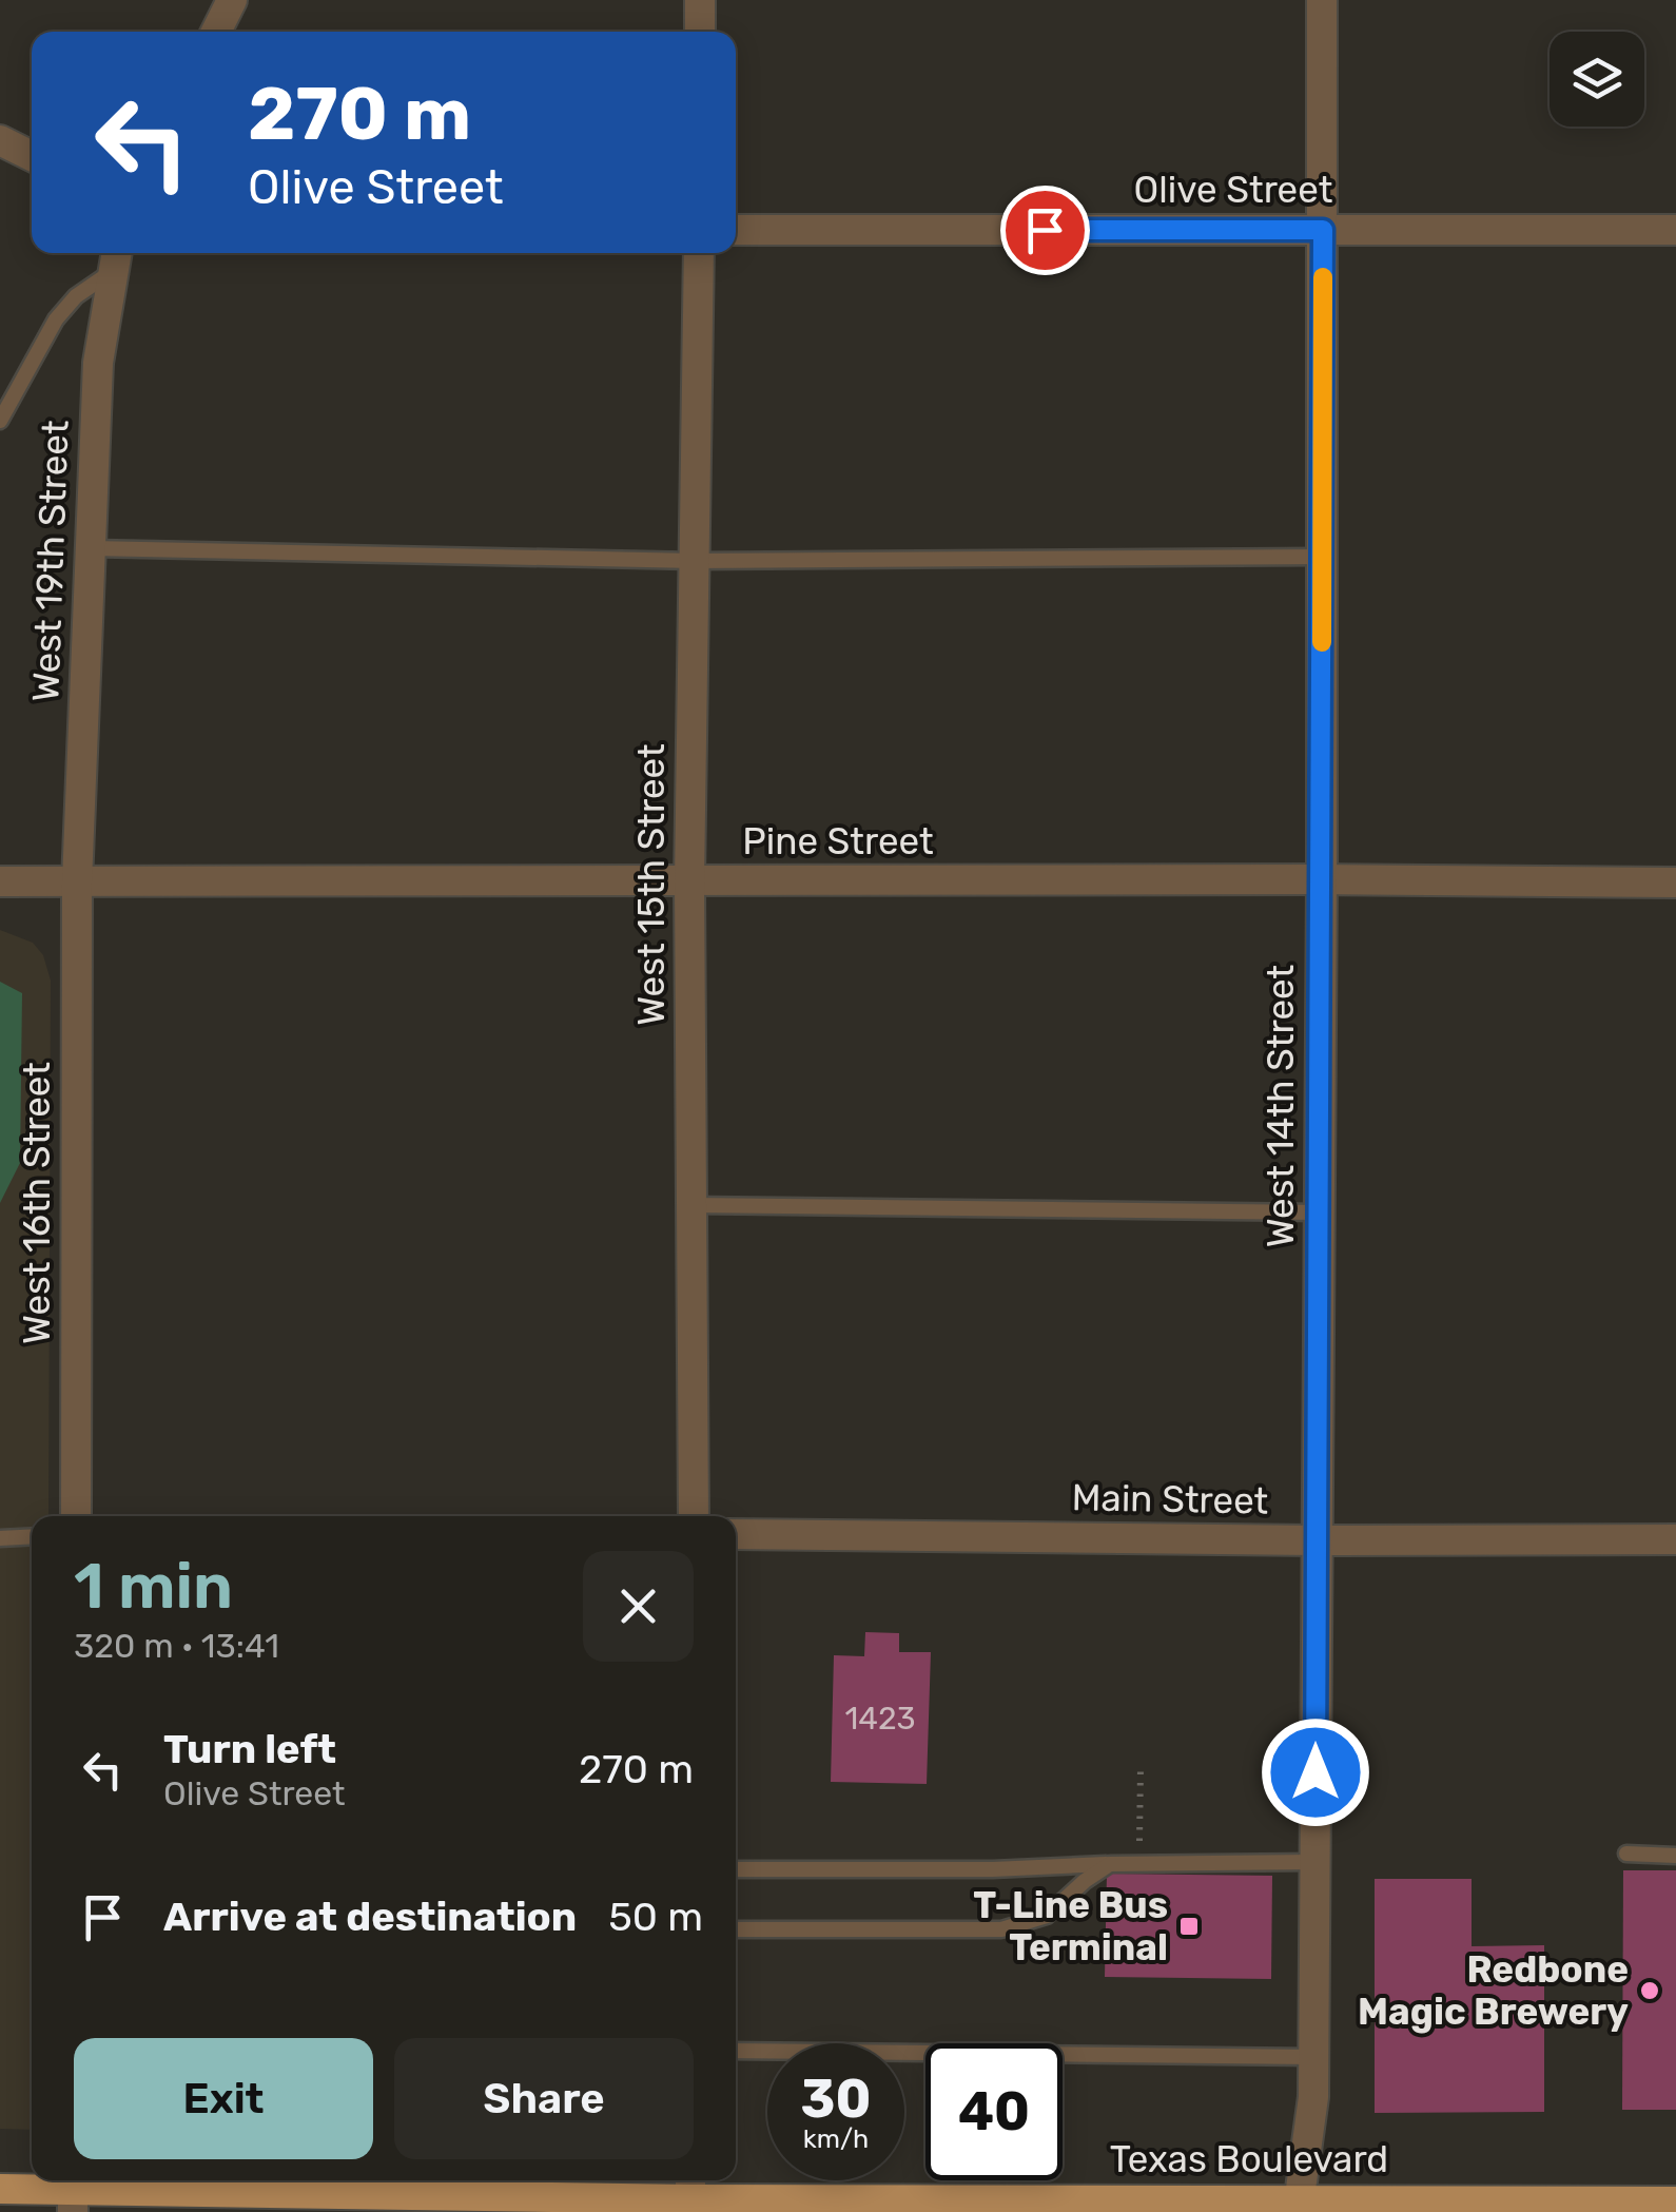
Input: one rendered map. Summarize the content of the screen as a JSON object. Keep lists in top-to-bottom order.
{
  "streets": {
    "main road": ["Texas Boulevard"],
    "street": [
      "Olive Street",
      "West 19th Street",
      "Pine Street",
      "West 15th Street",
      "West 14th Street",
      "West 16th Street",
      "Main Street"
    ]
  },
  "crossings": [
    ["Olive Street", "West 14th Street"],
    ["West 19th Street", "Pine Street"],
    ["West 19th Street", "West 16th Street"],
    ["Pine Street", "West 15th Street"],
    ["Pine Street", "West 14th Street"],
    ["Pine Street", "West 16th Street"],
    ["West 14th Street", "Main Street"],
    ["West 14th Street", "Texas Boulevard"]
  ],
  "places": {
    "transit": ["T-Line Bus Terminal"],
    "other": ["Redbone Magic Brewery"]
  },
  "house_numbers": ["1423"],
  "page": {
    "turn": ["270 m", "Olive Street"],
    "heading": ["1 min", "320 m · 13:41"],
    "list": [
      {
        "name": "Turn left",
        "note": "Olive Street",
        "value": "270 m"
      },
      {
        "name": "Arrive at destination",
        "value": "50 m"
      }
    ],
    "buttons": ["Exit", "Share"],
    "speed": "30 km/h",
    "limit": "40"
  }
}
